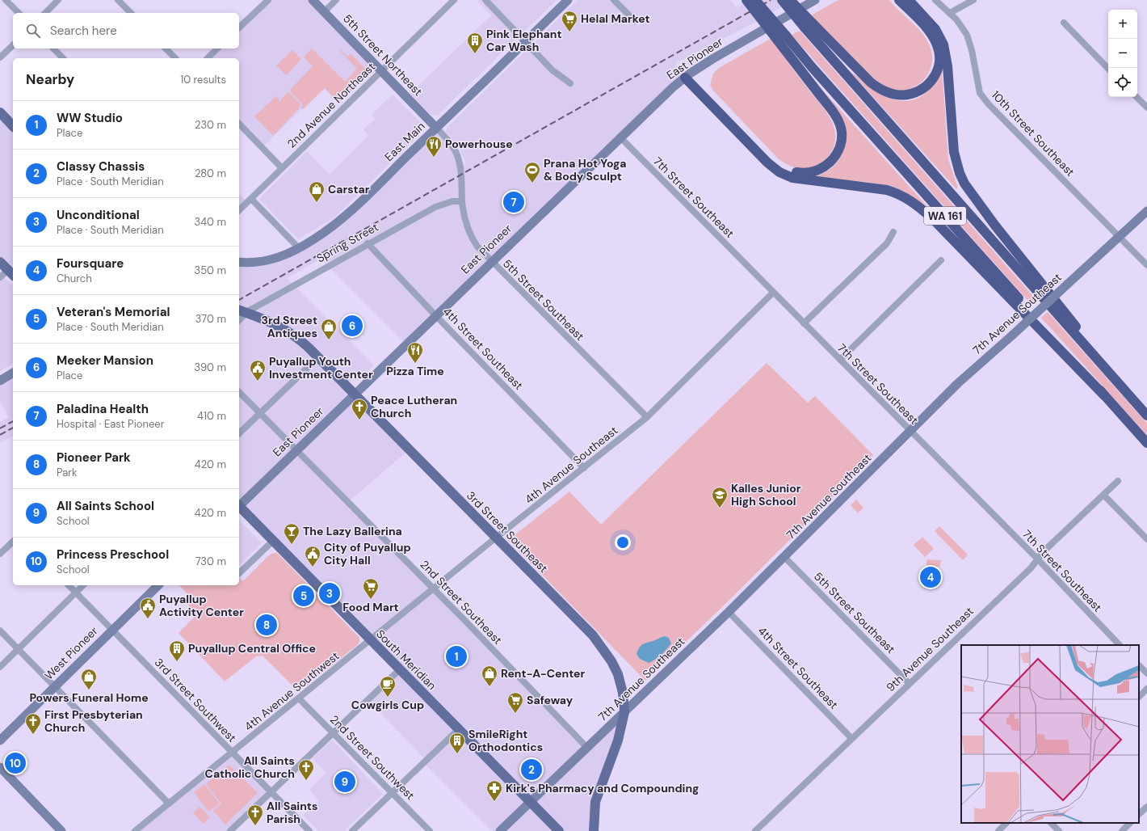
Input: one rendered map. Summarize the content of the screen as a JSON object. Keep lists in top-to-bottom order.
{
  "streets": {
    "highway": ["WA 161"],
    "main road": [
      "5th Street Northeast",
      "East Pioneer",
      "East Main",
      "7th Avenue Southeast",
      "3rd Street Southeast",
      "West Pioneer",
      "South Meridian"
    ],
    "street": [
      "2nd Avenue Northeast",
      "10th Street Southeast",
      "7th Street Southeast",
      "Spring Street",
      "5th Street Southeast",
      "4th Street Southeast",
      "4th Avenue Southeast",
      "2nd Street Southeast",
      "9th Avenue Southeast",
      "4th Avenue Southwest",
      "3rd Street Southwest",
      "2nd Street Southwest"
    ]
  },
  "crossings": [
    ["5th Street Northeast", "2nd Avenue Northeast"],
    ["5th Street Northeast", "East Main"],
    ["5th Street Northeast", "5th Street Southeast"],
    ["East Pioneer", "7th Street Southeast"],
    ["East Pioneer", "5th Street Southeast"],
    ["East Pioneer", "4th Street Southeast"],
    ["East Pioneer", "3rd Street Southeast"],
    ["East Pioneer", "2nd Street Southeast"],
    ["10th Street Southeast", "7th Avenue Southeast"],
    ["East Main", "5th Street Southeast"],
    ["7th Street Southeast", "7th Avenue Southeast"],
    ["7th Street Southeast", "4th Avenue Southeast"],
    ["7th Street Southeast", "9th Avenue Southeast"],
    ["Spring Street", "5th Street Southeast"],
    ["Spring Street", "4th Street Southeast"],
    ["Spring Street", "3rd Street Southeast"],
    ["5th Street Southeast", "7th Avenue Southeast"],
    ["5th Street Southeast", "4th Avenue Southeast"],
    ["5th Street Southeast", "9th Avenue Southeast"],
    ["7th Avenue Southeast", "4th Street Southeast"],
    ["7th Avenue Southeast", "3rd Street Southeast"],
    ["7th Avenue Southeast", "2nd Street Southeast"],
    ["7th Avenue Southeast", "South Meridian"],
    ["4th Street Southeast", "4th Avenue Southeast"],
    ["4th Street Southeast", "9th Avenue Southeast"],
    ["4th Avenue Southeast", "3rd Street Southeast"],
    ["4th Avenue Southeast", "2nd Street Southeast"],
    ["4th Avenue Southeast", "South Meridian"],
    ["4th Avenue Southeast", "4th Avenue Southwest"],
    ["West Pioneer", "3rd Street Southwest"],
    ["South Meridian", "4th Avenue Southwest"],
    ["4th Avenue Southwest", "3rd Street Southwest"],
    ["4th Avenue Southwest", "2nd Street Southwest"]
  ],
  "places": {
    "supermarket": ["Helal Market", "Food Mart", "Safeway"],
    "building": ["Pink Elephant Car Wash", "Puyallup Central Office", "SmileRight Orthodontics"],
    "restaurant": ["Powerhouse", "Pizza Time"],
    "sports": ["Prana Hot Yoga & Body Sculpt"],
    "shop": [
      "Carstar",
      "3rd Street Antiques",
      "Rent-A-Center",
      "Powers Funeral Home"
    ],
    "public building": ["Puyallup Youth Investment Center", "City of Puyallup City Hall", "Puyallup Activity Center"],
    "church": [
      "Peace Lutheran Church",
      "First Presbyterian Church",
      "All Saints Catholic Church",
      "All Saints Parish"
    ],
    "school or university": ["Kalles Junior High School"],
    "bar": ["The Lazy Ballerina"],
    "cafe": ["Cowgirls Cup"],
    "pharmacy": ["Kirk's Pharmacy and Compounding"]
  },
  "page": {
    "map_buttons": ["+", "−"],
    "search": "Search here",
    "heading": ["Nearby", "10 results"],
    "list": [
      {
        "mark": "1",
        "name": "WW Studio",
        "note": "Place",
        "value": "230 m"
      },
      {
        "mark": "2",
        "name": "Classy Chassis",
        "note": "Place · South Meridian",
        "value": "280 m"
      },
      {
        "mark": "3",
        "name": "Unconditional",
        "note": "Place · South Meridian",
        "value": "340 m"
      },
      {
        "mark": "4",
        "name": "Foursquare",
        "note": "Church",
        "value": "350 m"
      },
      {
        "mark": "5",
        "name": "Veteran's Memorial",
        "note": "Place · South Meridian",
        "value": "370 m"
      },
      {
        "mark": "6",
        "name": "Meeker Mansion",
        "note": "Place",
        "value": "390 m"
      },
      {
        "mark": "7",
        "name": "Paladina Health",
        "note": "Hospital · East Pioneer",
        "value": "410 m"
      },
      {
        "mark": "8",
        "name": "Pioneer Park",
        "note": "Park",
        "value": "420 m"
      },
      {
        "mark": "9",
        "name": "All Saints School",
        "note": "School",
        "value": "420 m"
      },
      {
        "mark": "10",
        "name": "Princess Preschool",
        "note": "School",
        "value": "730 m"
      }
    ],
    "pins": [
      "7",
      "6",
      "4",
      "3",
      "5",
      "8",
      "1",
      "10",
      "2",
      "9"
    ]
  }
}
